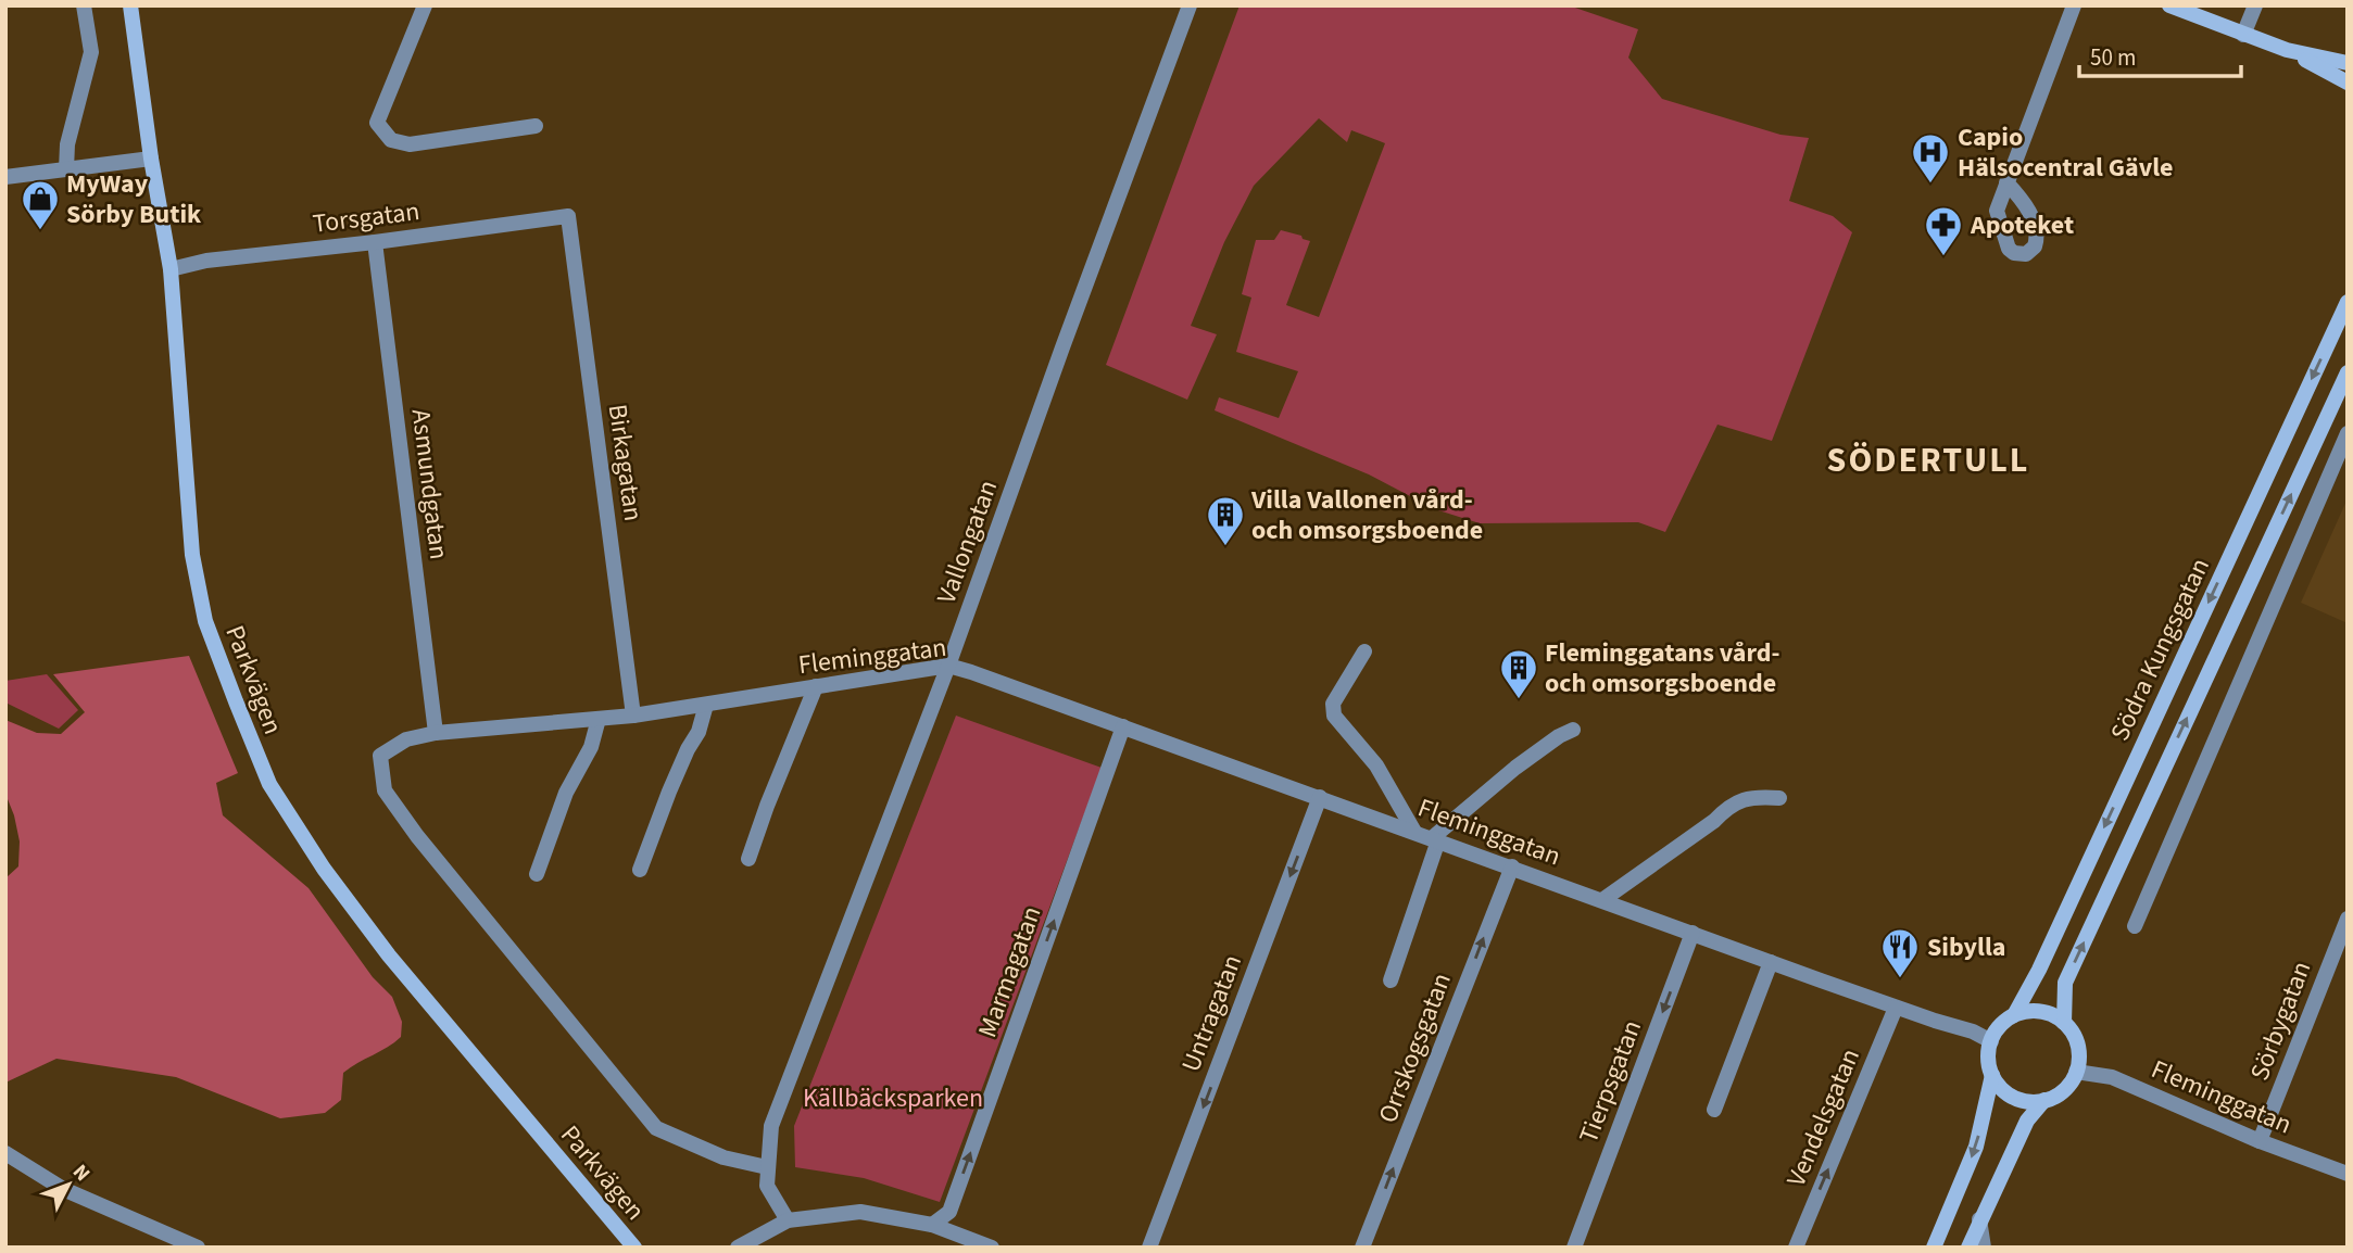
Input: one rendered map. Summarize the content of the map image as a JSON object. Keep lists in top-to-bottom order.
{
  "streets": {
    "main road": ["Södra Kungsgatan", "Parkvägen"],
    "street": [
      "Torsgatan",
      "Birkagatan",
      "Asmundgatan",
      "Vallongatan",
      "Fleminggatan",
      "Marmagatan",
      "Untragatan",
      "Sörbygatan",
      "Orrskogsgatan",
      "Tierpsgatan",
      "Vendelsgatan"
    ]
  },
  "crossings": [
    ["Torsgatan", "Birkagatan"],
    ["Torsgatan", "Asmundgatan"],
    ["Torsgatan", "Parkvägen"],
    ["Birkagatan", "Fleminggatan"],
    ["Asmundgatan", "Fleminggatan"],
    ["Vallongatan", "Fleminggatan"],
    ["Södra Kungsgatan", "Fleminggatan"],
    ["Fleminggatan", "Marmagatan"],
    ["Fleminggatan", "Untragatan"],
    ["Fleminggatan", "Sörbygatan"],
    ["Fleminggatan", "Orrskogsgatan"],
    ["Fleminggatan", "Tierpsgatan"],
    ["Fleminggatan", "Vendelsgatan"]
  ],
  "one_way": ["Marmagatan"],
  "districts": ["SÖDERTULL"],
  "parks": ["Källbäcksparken"],
  "places": {
    "hospital": ["Capio Hälsocentral Gävle"],
    "shop": ["MyWay Sörby Butik"],
    "pharmacy": ["Apoteket"],
    "building": ["Villa Vallonen vård- och omsorgsboende", "Fleminggatans vård- och omsorgsboende"],
    "restaurant": ["Sibylla"]
  },
  "scale_bar": "50 m",
  "north": "top right"
}
